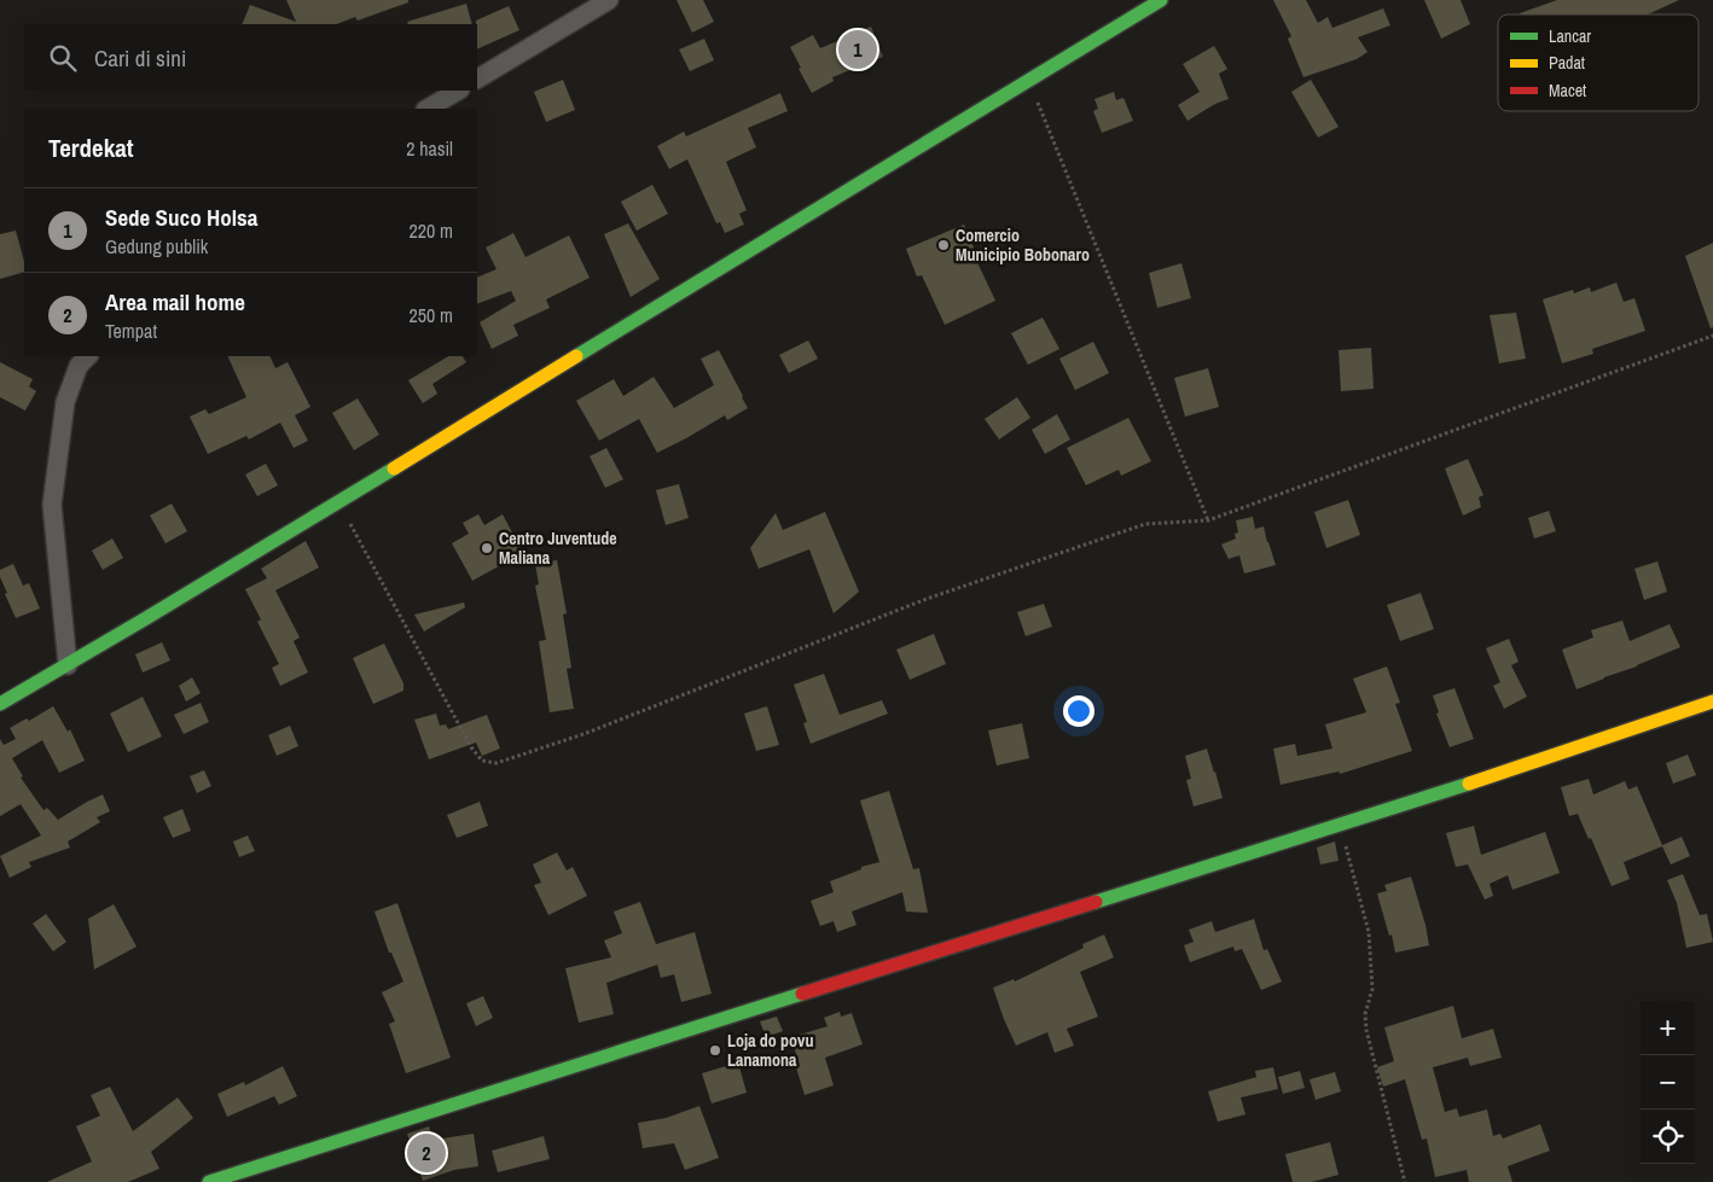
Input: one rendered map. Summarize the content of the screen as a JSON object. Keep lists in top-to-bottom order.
{
  "places": ["Comercio Municipio Bobonaro", "Centro Juventude Maliana", "Loja do povu Lanamona"],
  "legend": ["Lancar", "Padat", "Macet"],
  "page": {
    "search": "Cari di sini",
    "pins": ["1", "2"],
    "heading": ["Terdekat", "2 hasil"],
    "list": [
      {
        "mark": "1",
        "name": "Sede Suco Holsa",
        "note": "Gedung publik",
        "value": "220 m"
      },
      {
        "mark": "2",
        "name": "Area mail home",
        "note": "Tempat",
        "value": "250 m"
      }
    ],
    "map_buttons": ["+", "−"]
  }
}
